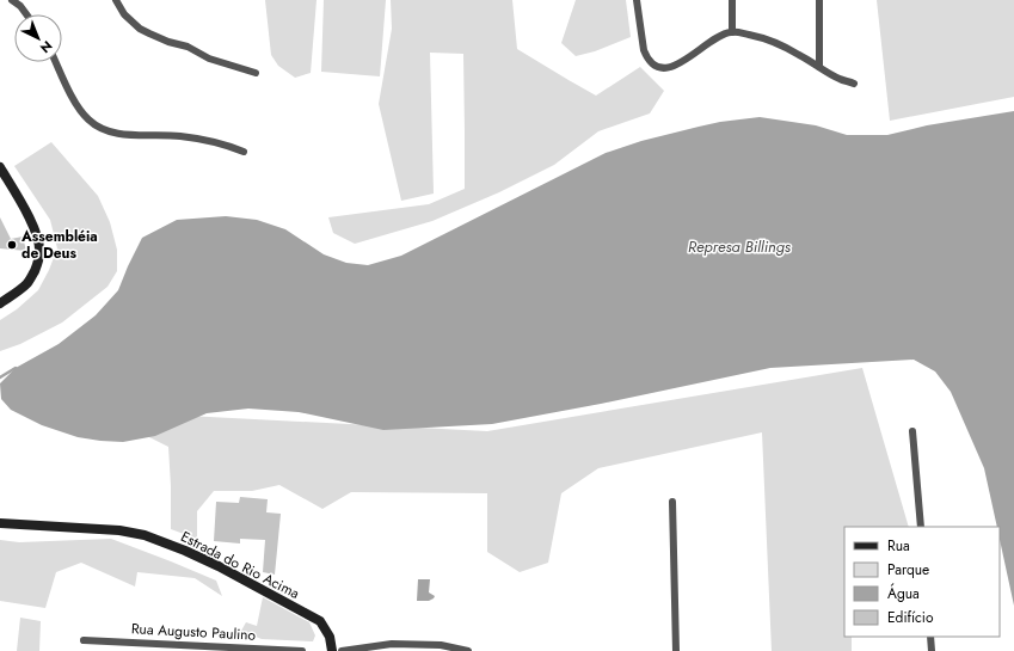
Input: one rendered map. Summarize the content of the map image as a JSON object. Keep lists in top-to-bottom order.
{
  "streets": {
    "main road": ["Estrada do Rio Acima"],
    "street": ["Rua Augusto Paulino"]
  },
  "water": ["Represa Billings"],
  "places": ["Assembléia de Deus"],
  "legend": [
    "Rua",
    "Parque",
    "Água",
    "Edifício"
  ],
  "north": "bottom right"
}
